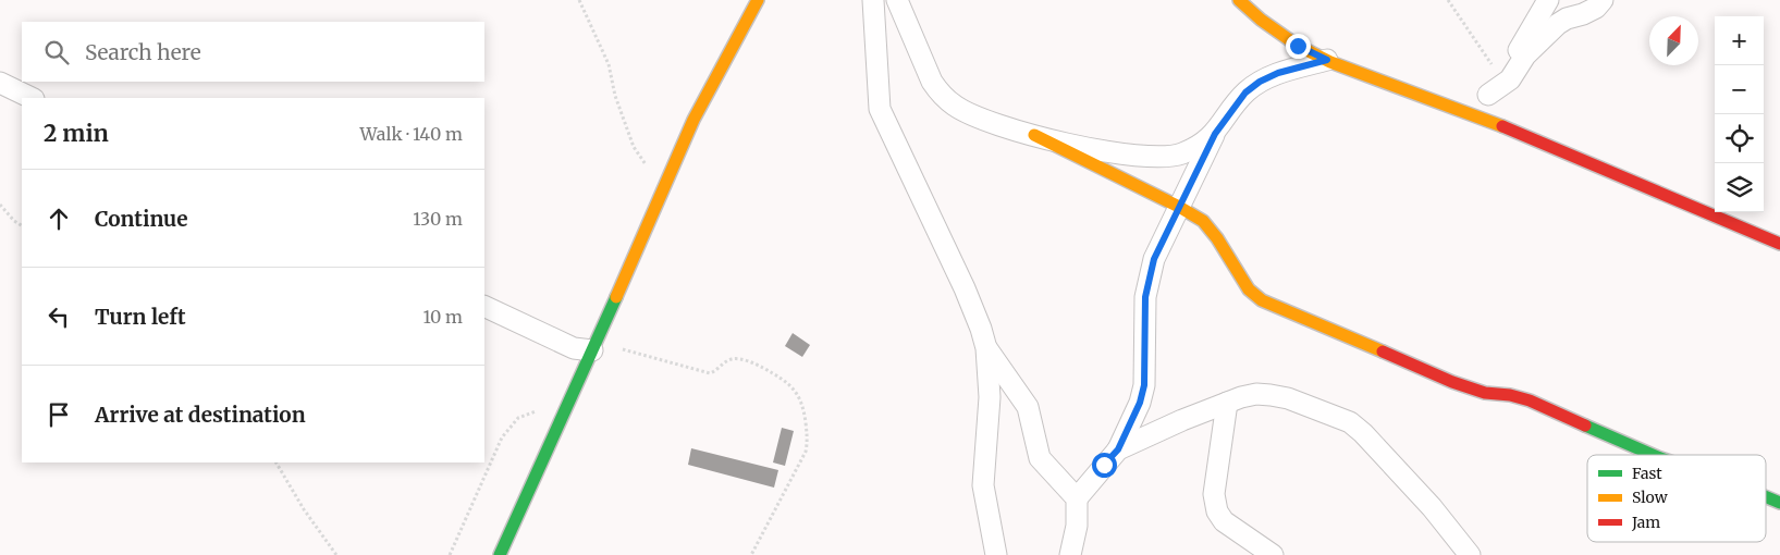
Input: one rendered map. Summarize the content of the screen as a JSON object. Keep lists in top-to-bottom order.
{
  "legend": ["Fast", "Slow", "Jam"],
  "north": "top right",
  "page": {
    "map_buttons": ["+", "−"],
    "search": "Search here",
    "heading": ["2 min", "Walk · 140 m"],
    "list": [
      ["Continue", "130 m"],
      ["Turn left", "10 m"],
      "Arrive at destination"
    ]
  }
}
